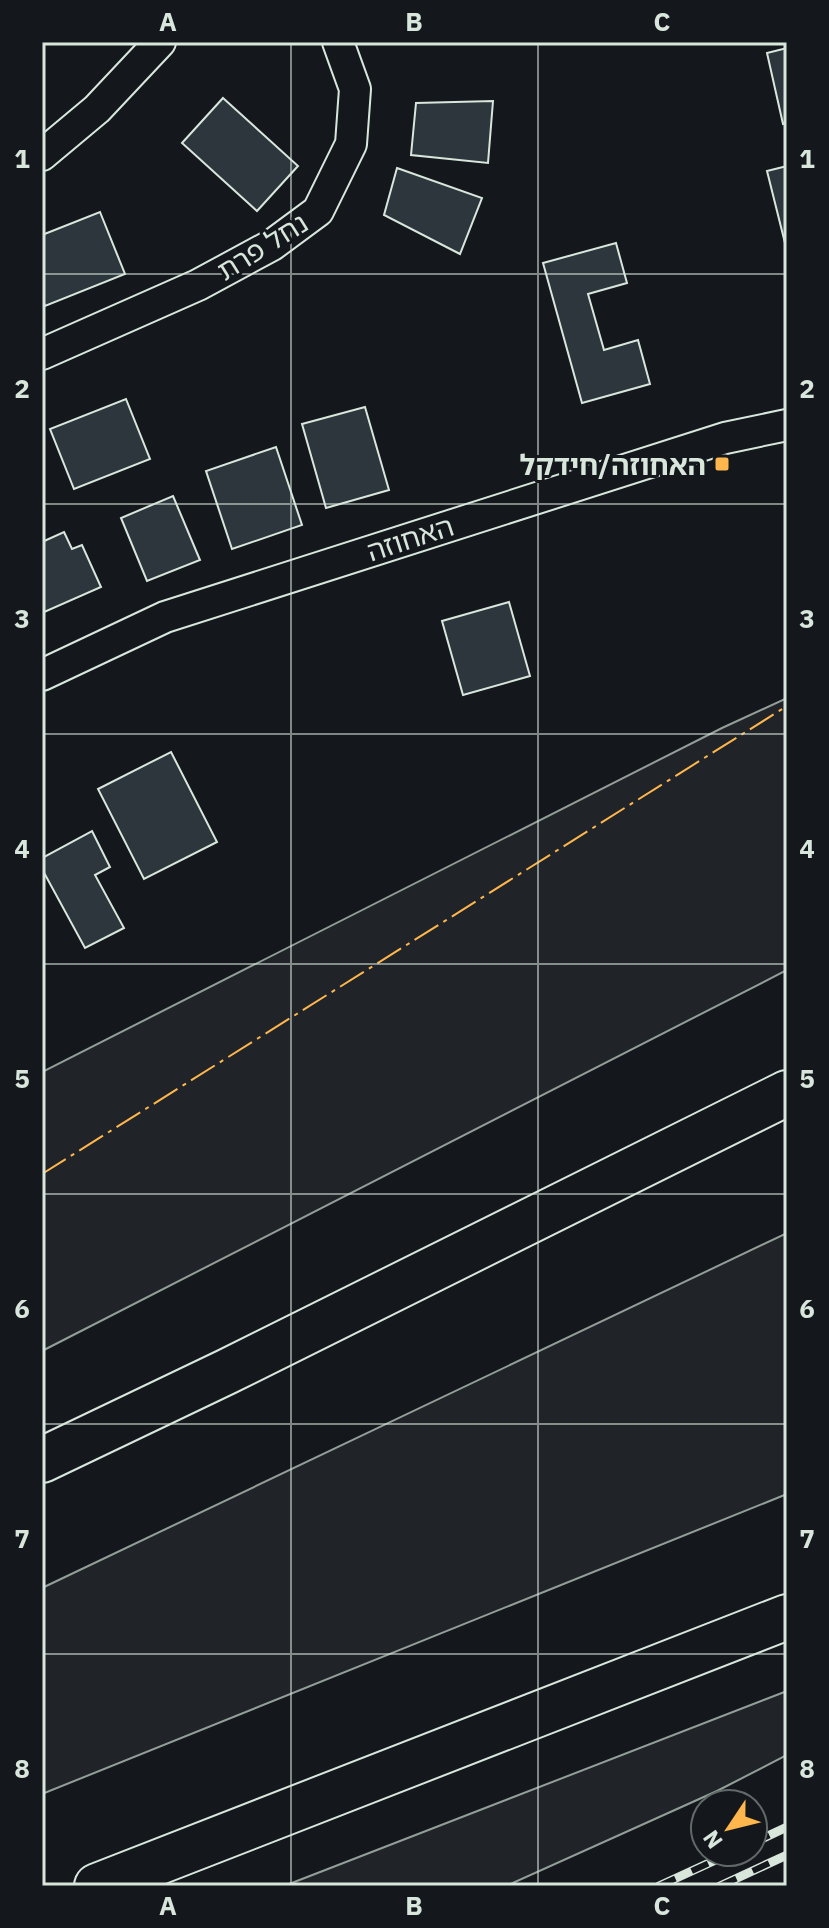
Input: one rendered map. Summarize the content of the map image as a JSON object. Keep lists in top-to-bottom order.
{
  "streets": {
    "street": ["נחל פרת", "האחוזה"]
  },
  "places": {
    "transit": ["האחוזה/חידקל"]
  },
  "north": "bottom left",
  "grid": {
    "columns": ["A", "B", "C"],
    "rows": [
      "1",
      "2",
      "3",
      "4",
      "5",
      "6",
      "7",
      "8"
    ]
  }
}
